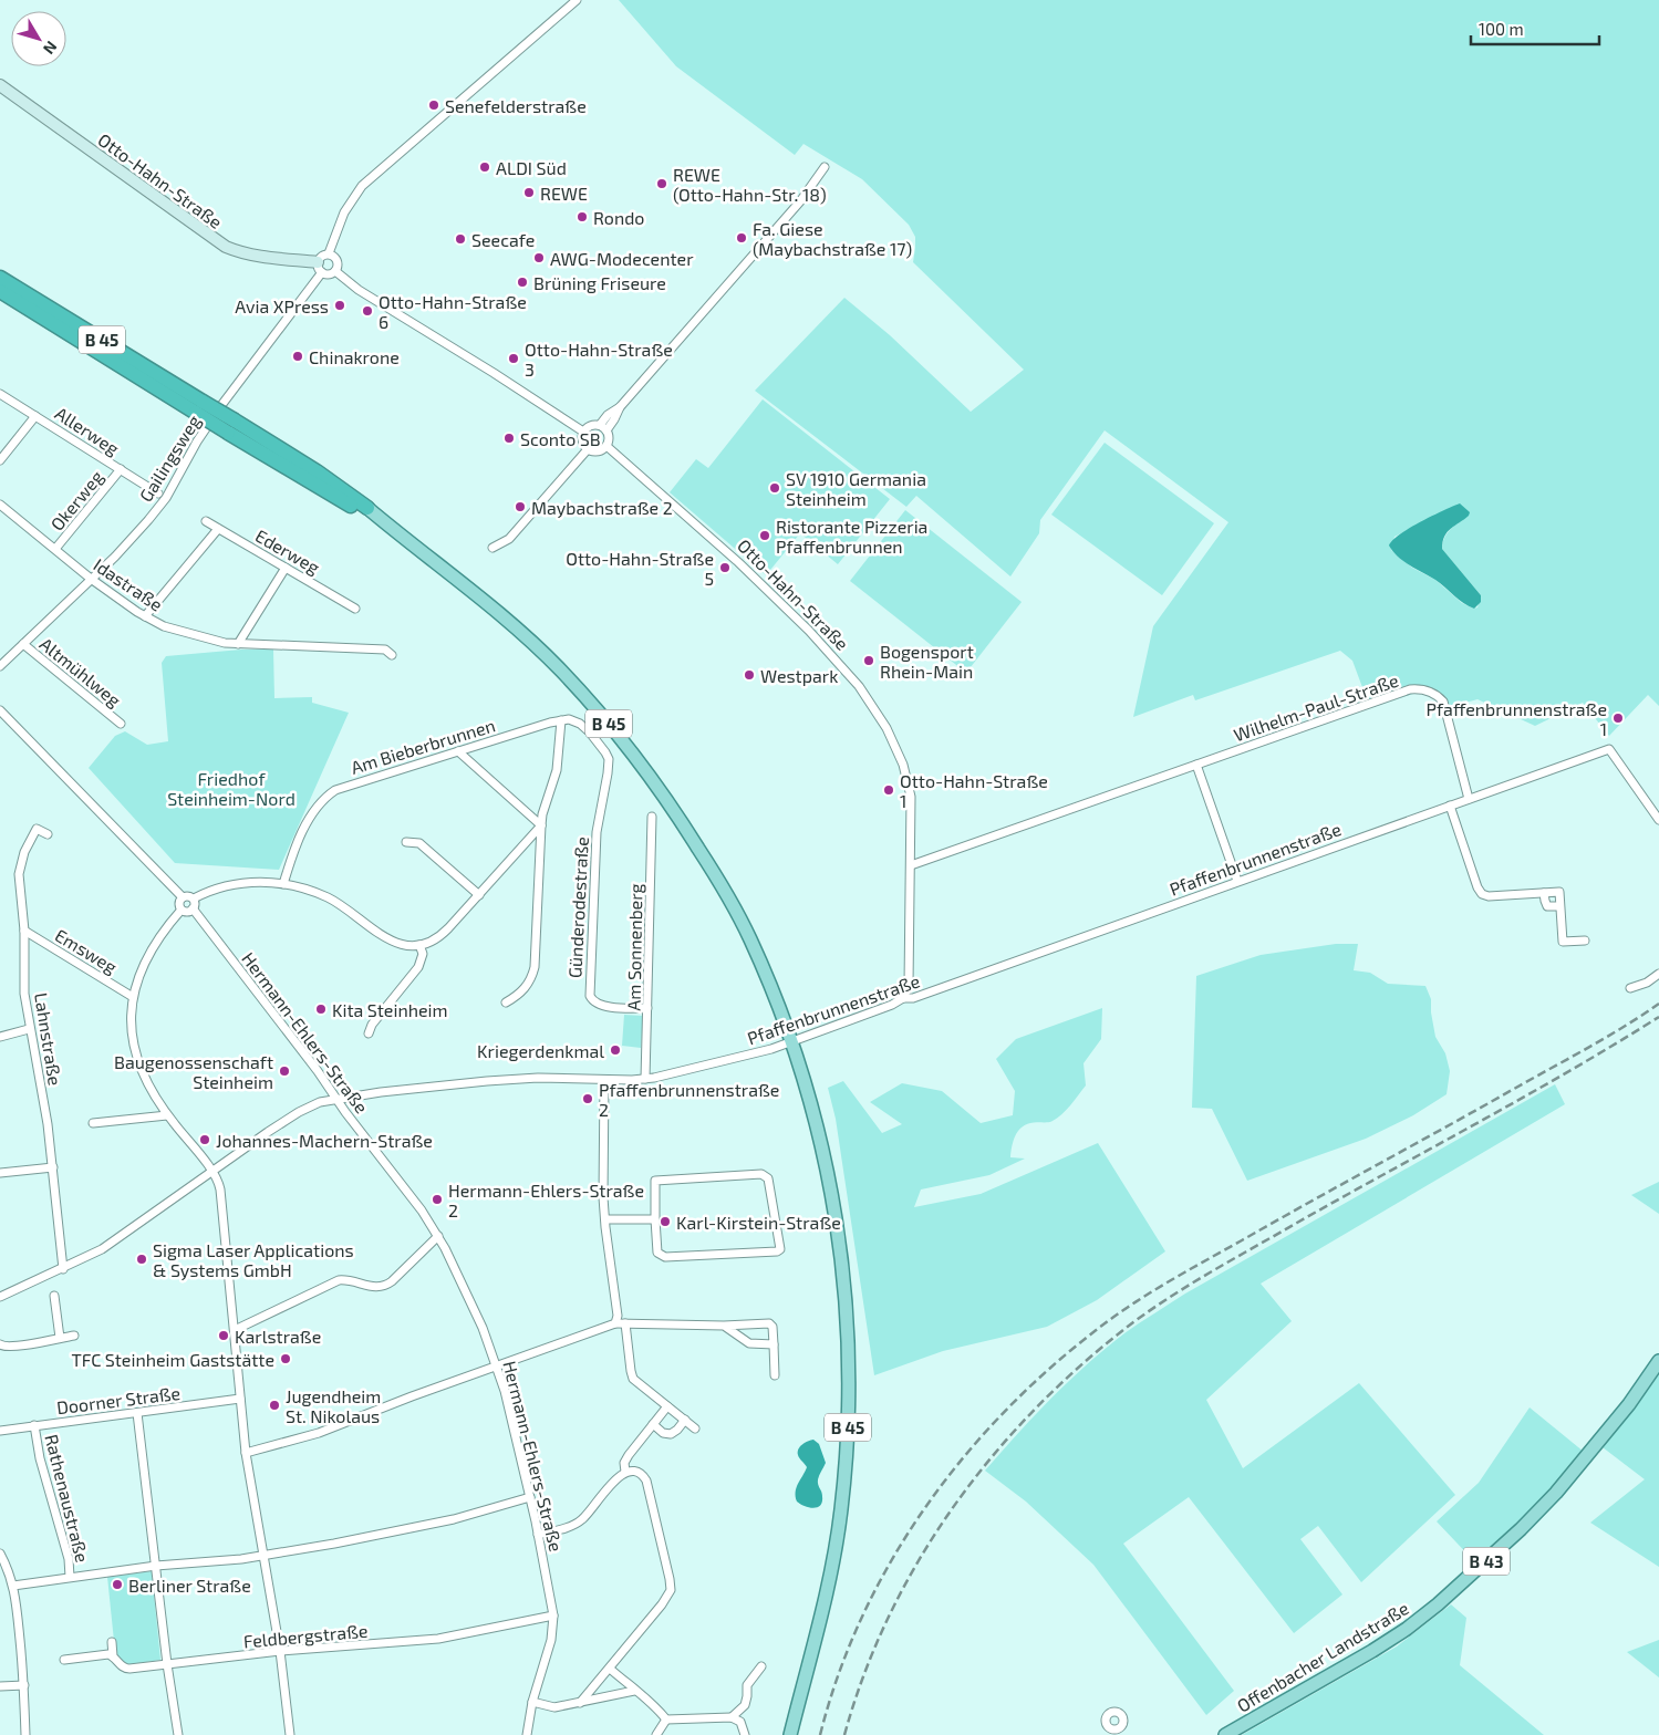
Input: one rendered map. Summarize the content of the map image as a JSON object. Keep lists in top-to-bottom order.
{
  "streets": {
    "highway": ["B 45"],
    "main road": ["B 43", "Offenbacher Landstraße"],
    "street": [
      "Otto-Hahn-Straße",
      "Allerweg",
      "Gailingsweg",
      "Okerweg",
      "Ederweg",
      "Idastraße",
      "Altmühlweg",
      "Wilhelm-Paul-Straße",
      "Am Bieberbrunnen",
      "Pfaffenbrunnenstraße",
      "Günderodestraße",
      "Am Sonnenberg",
      "Emsweg",
      "Hermann-Ehlers-Straße",
      "Lahnstraße",
      "Doorner Straße",
      "Rathenaustraße",
      "Feldbergstraße"
    ]
  },
  "crossings": [
    ["Otto-Hahn-Straße", "Gailingsweg"],
    ["Otto-Hahn-Straße", "Wilhelm-Paul-Straße"],
    ["Otto-Hahn-Straße", "Pfaffenbrunnenstraße"],
    ["B 45", "Pfaffenbrunnenstraße"],
    ["Allerweg", "Okerweg"],
    ["Gailingsweg", "Idastraße"],
    ["Gailingsweg", "Altmühlweg"],
    ["Okerweg", "Idastraße"],
    ["Wilhelm-Paul-Straße", "Pfaffenbrunnenstraße"],
    ["Am Bieberbrunnen", "Günderodestraße"],
    ["Pfaffenbrunnenstraße", "Am Sonnenberg"],
    ["Pfaffenbrunnenstraße", "Hermann-Ehlers-Straße"],
    ["Pfaffenbrunnenstraße", "Lahnstraße"],
    ["Günderodestraße", "Am Sonnenberg"],
    ["Emsweg", "Lahnstraße"],
    ["Hermann-Ehlers-Straße", "Feldbergstraße"],
    ["Doorner Straße", "Rathenaustraße"]
  ],
  "parks": ["Friedhof Steinheim-Nord"],
  "places": [
    "Senefelderstraße",
    "ALDI Süd",
    "REWE (Otto-Hahn-Str. 18)",
    "REWE",
    "Rondo",
    "Fa. Giese (Maybachstraße 17)",
    "Seecafe",
    "AWG-Modecenter",
    "Brüning Friseure",
    "Avia XPress",
    "Otto-Hahn-Straße 6",
    "Chinakrone",
    "Otto-Hahn-Straße 3",
    "Sconto SB",
    "SV 1910 Germania Steinheim",
    "Maybachstraße 2",
    "Ristorante Pizzeria Pfaffenbrunnen",
    "Otto-Hahn-Straße 5",
    "Bogensport Rhein-Main",
    "Westpark",
    "Pfaffenbrunnenstraße 1",
    "Otto-Hahn-Straße 1",
    "Kita Steinheim",
    "Kriegerdenkmal",
    "Baugenossenschaft Steinheim",
    "Pfaffenbrunnenstraße 2",
    "Johannes-Machern-Straße",
    "Hermann-Ehlers-Straße 2",
    "Karl-Kirstein-Straße",
    "Sigma Laser Applications & Systems GmbH",
    "Karlstraße",
    "TFC Steinheim Gaststätte",
    "Jugendheim St. Nikolaus",
    "Berliner Straße"
  ],
  "scale_bar": "100 m",
  "north": "bottom right"
}
